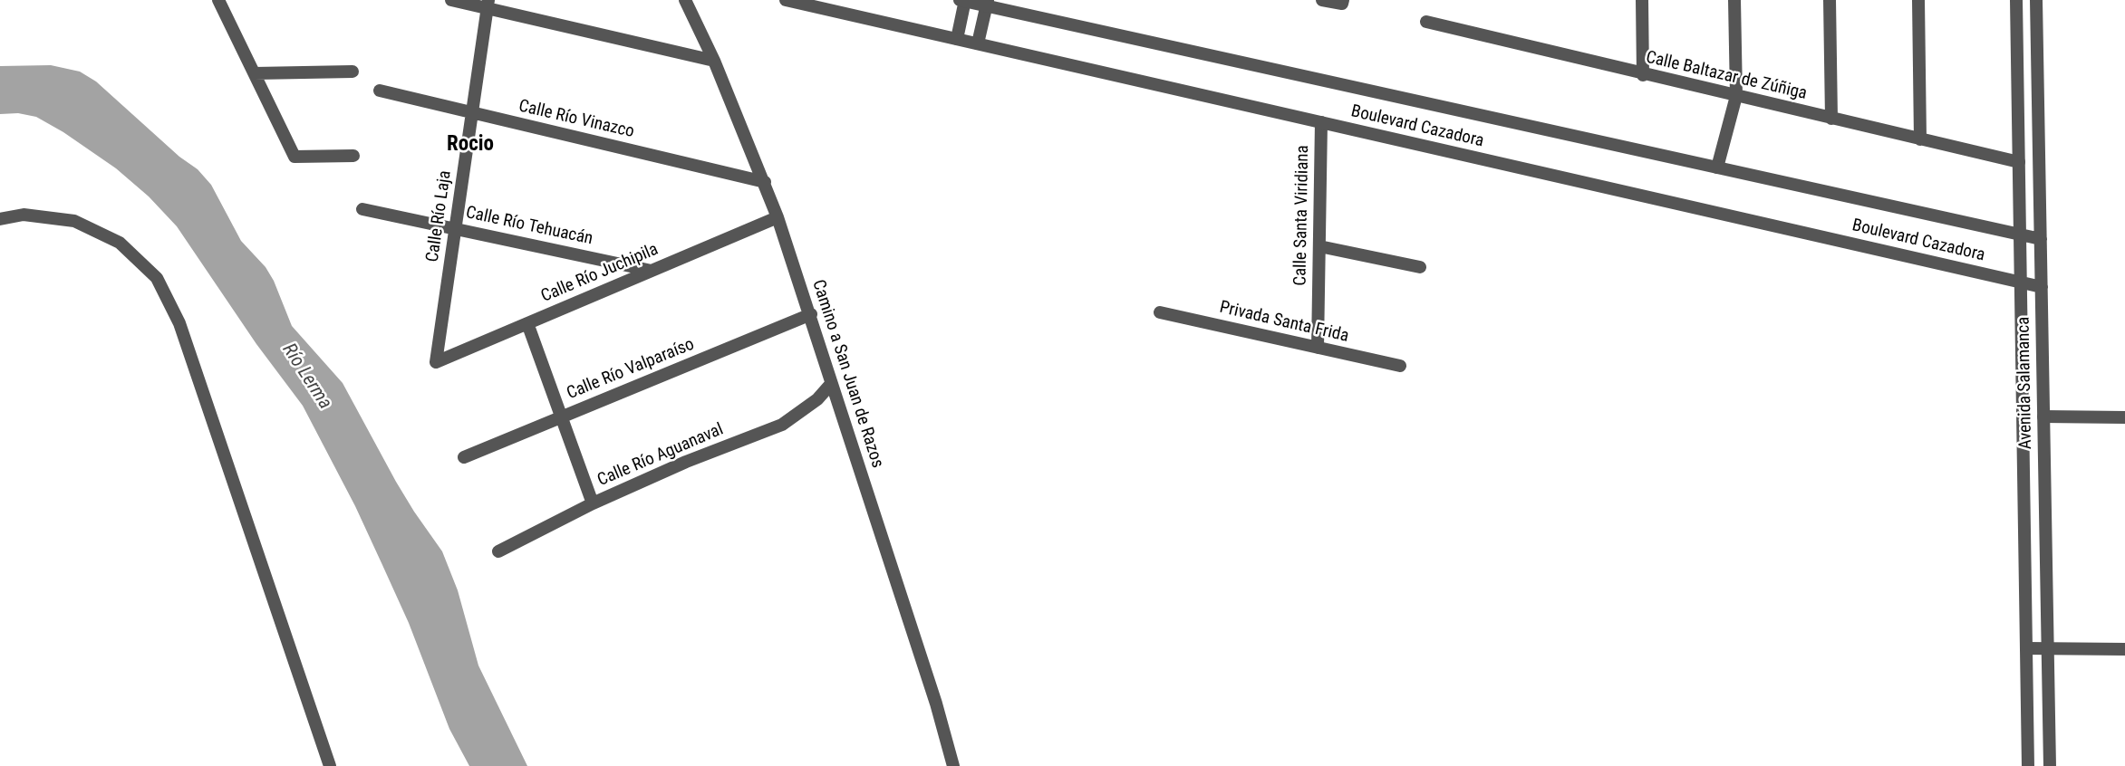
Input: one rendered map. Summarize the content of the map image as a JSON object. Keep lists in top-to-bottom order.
{
  "streets": {
    "street": [
      "Calle Baltazar de Zúñiga",
      "Calle Río Vinazco",
      "Boulevard Cazadora",
      "Calle Santa Viridiana",
      "Calle Río Laja",
      "Calle Río Tehuacán",
      "Calle Río Juchipila",
      "Privada Santa Frida",
      "Calle Río Valparaíso",
      "Camino a San Juan de Razos",
      "Avenida Salamanca",
      "Calle Río Aguanaval"
    ]
  },
  "crossings": [
    ["Calle Baltazar de Zúñiga", "Avenida Salamanca"],
    ["Calle Río Vinazco", "Calle Río Laja"],
    ["Calle Río Vinazco", "Camino a San Juan de Razos"],
    ["Boulevard Cazadora", "Calle Santa Viridiana"],
    ["Boulevard Cazadora", "Avenida Salamanca"],
    ["Calle Santa Viridiana", "Privada Santa Frida"],
    ["Calle Río Laja", "Calle Río Tehuacán"],
    ["Calle Río Laja", "Calle Río Juchipila"],
    ["Calle Río Tehuacán", "Calle Río Juchipila"],
    ["Calle Río Juchipila", "Camino a San Juan de Razos"],
    ["Calle Río Valparaíso", "Camino a San Juan de Razos"],
    ["Camino a San Juan de Razos", "Calle Río Aguanaval"]
  ],
  "districts": ["Rocio"],
  "water": ["Río Lerma"]
}
